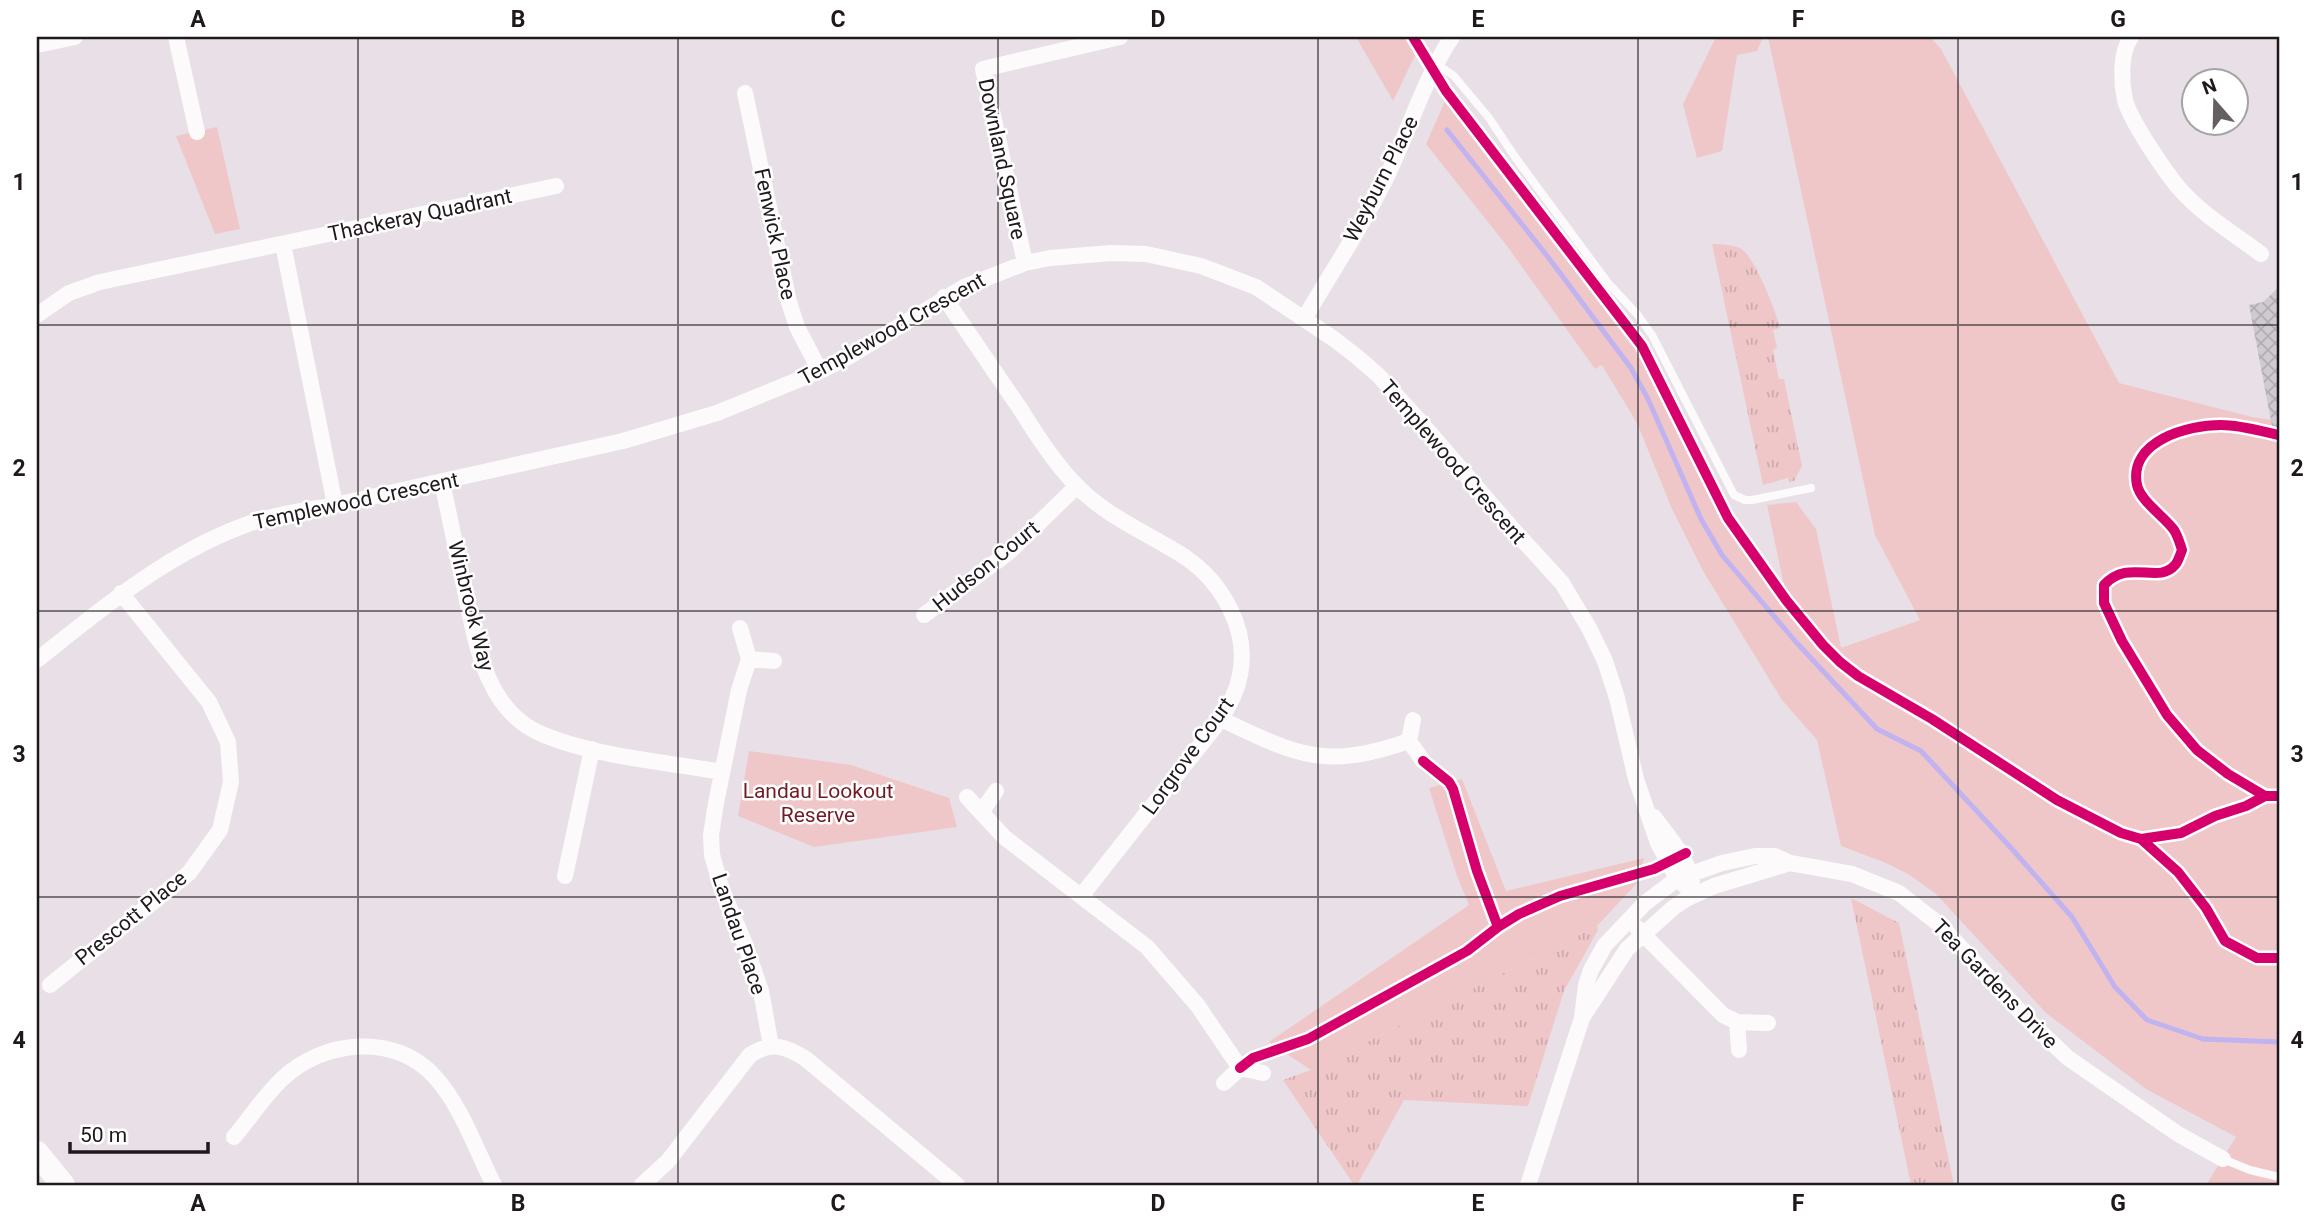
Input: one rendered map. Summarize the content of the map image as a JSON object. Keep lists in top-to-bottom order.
{
  "streets": {
    "street": [
      "Downland Square",
      "Weyburn Place",
      "Thackeray Quadrant",
      "Fenwick Place",
      "Templewood Crescent",
      "Hudson Court",
      "Winbrook Way",
      "Lorgrove Court",
      "Prescott Place",
      "Landau Place",
      "Tea Gardens Drive"
    ]
  },
  "crossings": [
    ["Downland Square", "Templewood Crescent"],
    ["Weyburn Place", "Templewood Crescent"],
    ["Fenwick Place", "Templewood Crescent"],
    ["Templewood Crescent", "Winbrook Way"],
    ["Templewood Crescent", "Lorgrove Court"],
    ["Templewood Crescent", "Prescott Place"],
    ["Templewood Crescent", "Tea Gardens Drive"],
    ["Hudson Court", "Lorgrove Court"],
    ["Winbrook Way", "Landau Place"]
  ],
  "parks": ["Landau Lookout Reserve"],
  "scale_bar": "50 m",
  "north": "top",
  "grid": {
    "columns": [
      "A",
      "B",
      "C",
      "D",
      "E",
      "F",
      "G"
    ],
    "rows": [
      "1",
      "2",
      "3",
      "4"
    ]
  }
}
